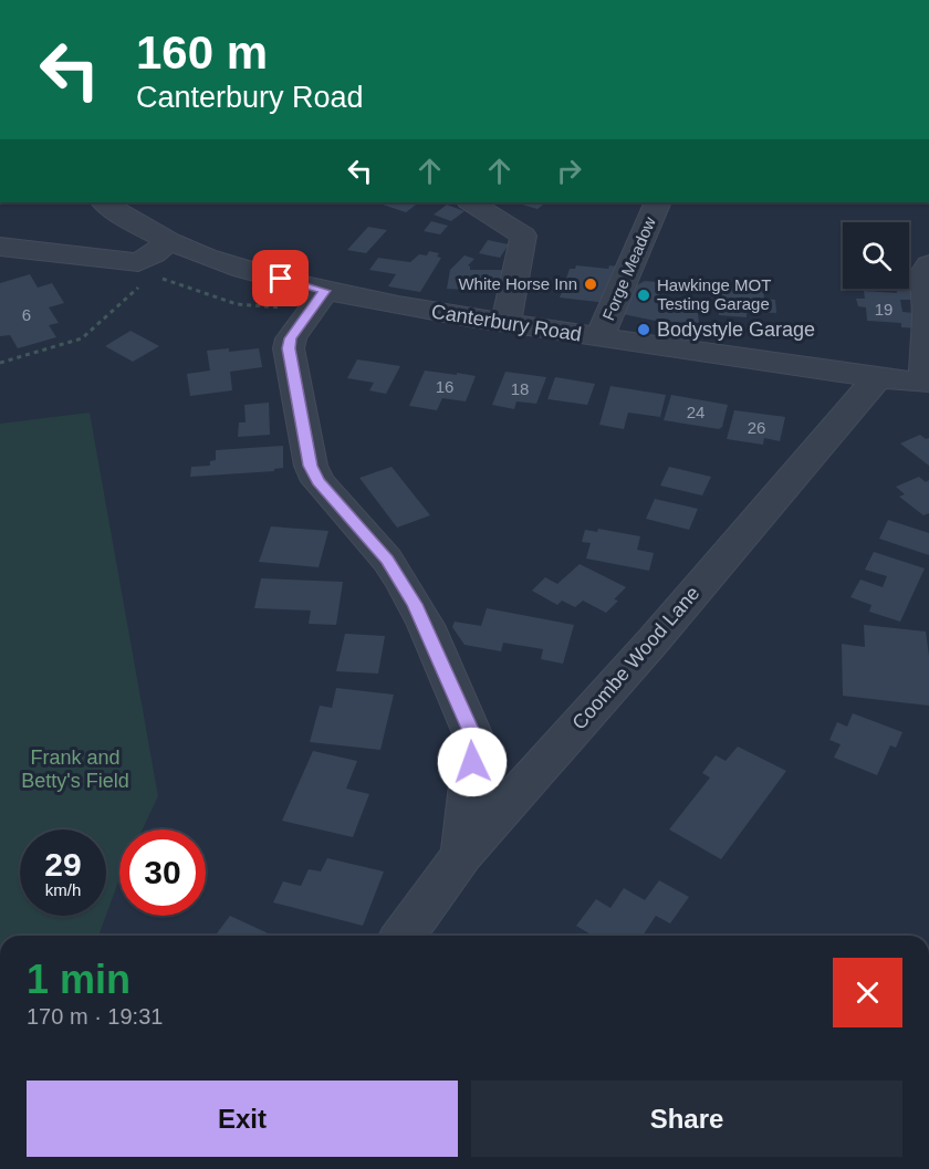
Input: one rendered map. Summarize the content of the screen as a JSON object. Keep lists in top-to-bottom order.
{
  "streets": {
    "street": ["Forge Meadow", "Canterbury Road", "Coombe Wood Lane"]
  },
  "crossings": [
    ["Forge Meadow", "Canterbury Road"],
    ["Canterbury Road", "Coombe Wood Lane"]
  ],
  "parks": ["Frank and Betty's Field"],
  "places": ["White Horse Inn", "Hawkinge MOT Testing Garage", "Bodystyle Garage"],
  "house_numbers": [
    "19",
    "6",
    "16",
    "18",
    "24",
    "26"
  ],
  "page": {
    "turn": ["160 m", "Canterbury Road"],
    "speed": "29 km/h",
    "limit": "30",
    "heading": ["1 min", "170 m · 19:31"],
    "buttons": ["Exit", "Share"]
  }
}
